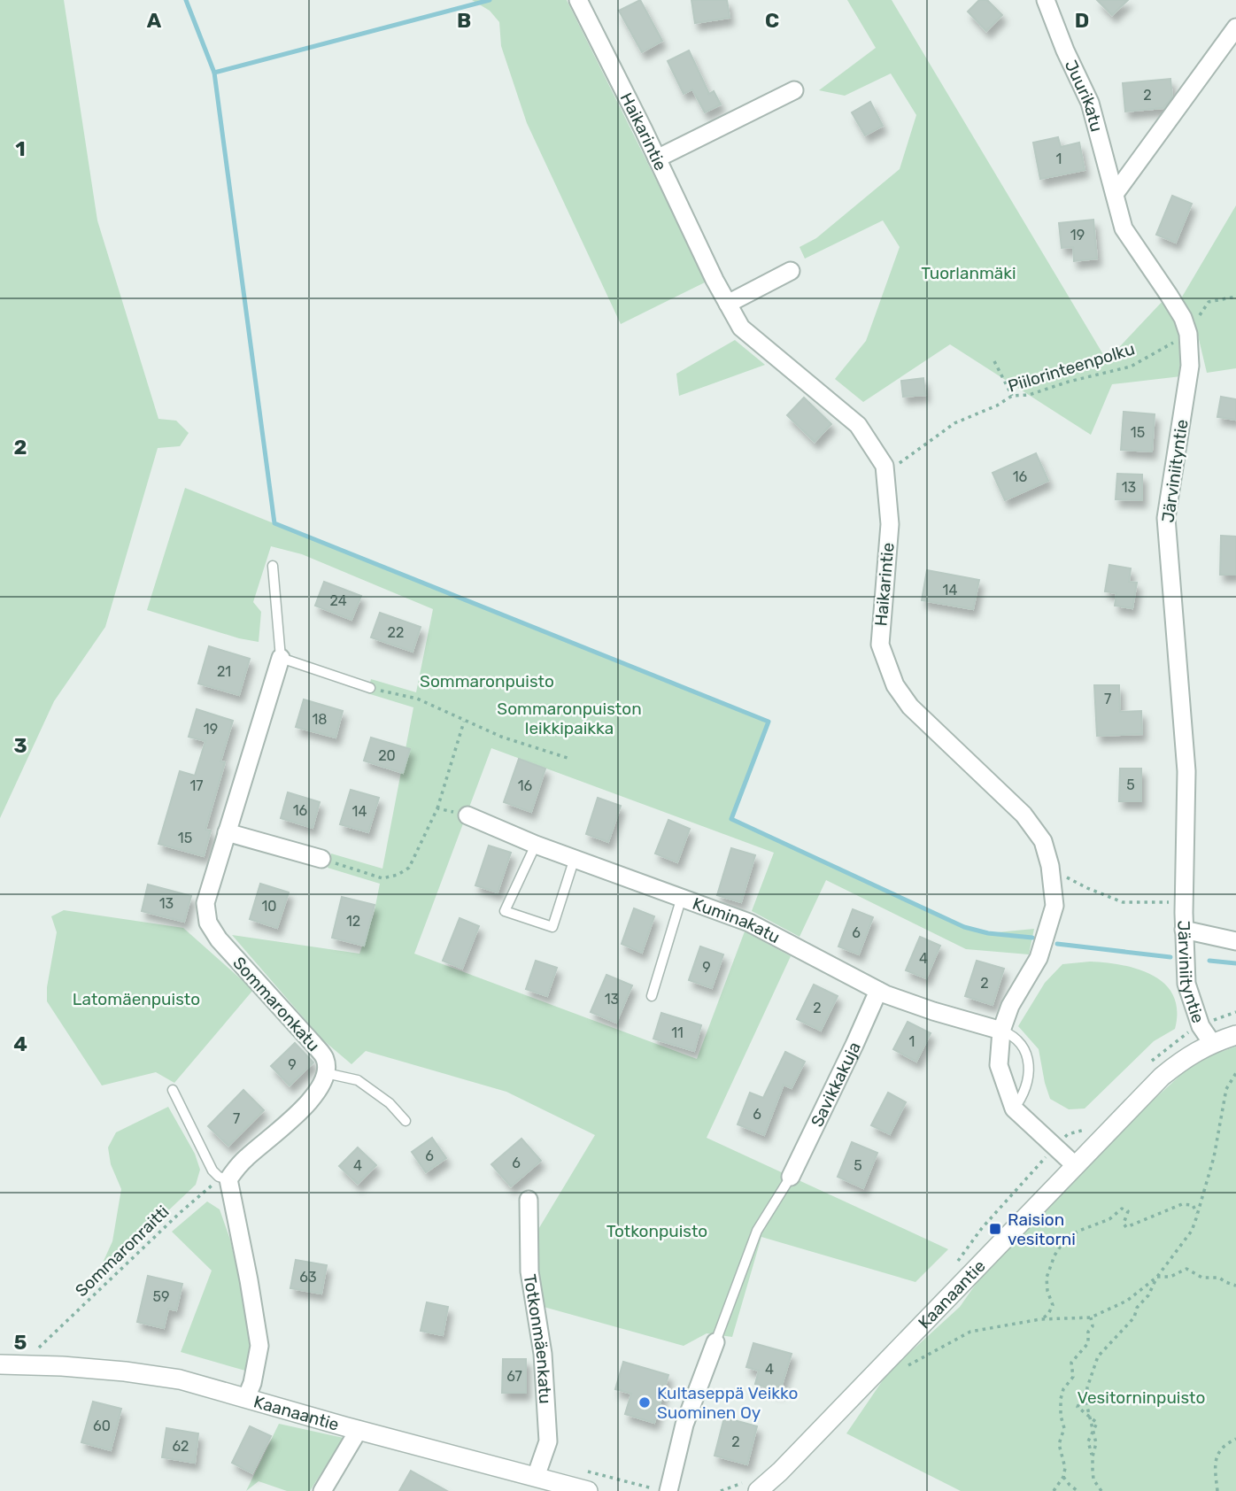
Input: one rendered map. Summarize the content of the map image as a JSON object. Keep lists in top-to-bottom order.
{
  "streets": {
    "street": [
      "Juurikatu",
      "Haikarintie",
      "Järviniityntie",
      "Kuminakatu",
      "Sommaronkatu",
      "Savikkakuja",
      "Kaanaantie",
      "Totkonmäenkatu"
    ],
    "path": ["Piilorinteenpolku", "Sommaronraitti"]
  },
  "crossings": [
    ["Juurikatu", "Järviniityntie"],
    ["Haikarintie", "Kuminakatu"],
    ["Haikarintie", "Kaanaantie"],
    ["Piilorinteenpolku", "Järviniityntie"],
    ["Järviniityntie", "Kaanaantie"],
    ["Kuminakatu", "Savikkakuja"],
    ["Sommaronkatu", "Sommaronraitti"],
    ["Kaanaantie", "Totkonmäenkatu"]
  ],
  "parks": [
    "Tuorlanmäki",
    "Sommaronpuisto",
    "Sommaronpuiston leikkipaikka",
    "Latomäenpuisto",
    "Totkonpuisto",
    "Vesitorninpuisto"
  ],
  "places": {
    "transit": ["Raision vesitorni"],
    "other": ["Kultaseppä Veikko Suominen Oy"]
  },
  "house_numbers": [
    "2",
    "1",
    "19",
    "15",
    "16",
    "13",
    "14",
    "24",
    "22",
    "21",
    "7",
    "18",
    "19",
    "20",
    "5",
    "17",
    "16",
    "16",
    "14",
    "15",
    "13",
    "10",
    "12",
    "6",
    "4",
    "9",
    "2",
    "13",
    "2",
    "11",
    "1",
    "9",
    "6",
    "7",
    "6",
    "6",
    "4",
    "5",
    "63",
    "59",
    "4",
    "67",
    "60",
    "2",
    "62"
  ],
  "grid": {
    "columns": [
      "A",
      "B",
      "C",
      "D"
    ],
    "rows": [
      "1",
      "2",
      "3",
      "4",
      "5"
    ]
  }
}
